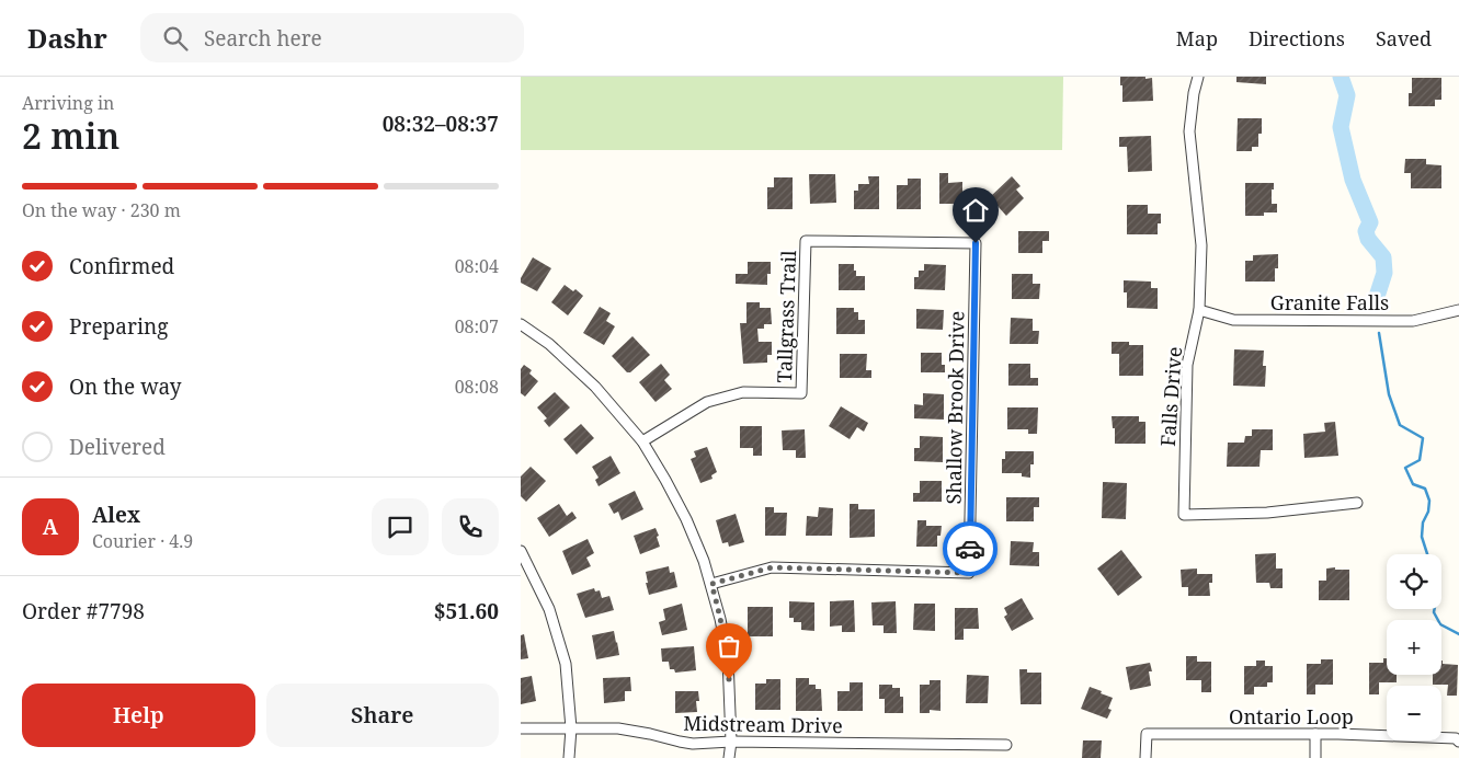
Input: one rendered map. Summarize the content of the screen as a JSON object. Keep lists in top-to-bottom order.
{
  "streets": {
    "street": [
      "Granite Falls",
      "Tallgrass Trail",
      "Falls Drive",
      "Shallow Brook Drive",
      "Ontario Loop",
      "Midstream Drive"
    ]
  },
  "crossings": [
    ["Granite Falls", "Falls Drive"],
    ["Tallgrass Trail", "Shallow Brook Drive"]
  ],
  "page": {
    "header": "Dashr",
    "search": "Search here",
    "nav": ["Map", "Directions", "Saved"],
    "heading": ["2 min", "Arriving in", "08:32–08:37"],
    "panel": [
      "Alex",
      "Courier · 4.9",
      "Order #7798",
      "$51.60"
    ],
    "bar": "On the way · 230 m",
    "list": [
      ["Confirmed", "08:04"],
      ["Preparing", "08:07"],
      ["On the way", "08:08"],
      "Delivered"
    ],
    "round": "A",
    "map_buttons": ["+", "−"],
    "buttons": ["Help", "Share"]
  }
}
